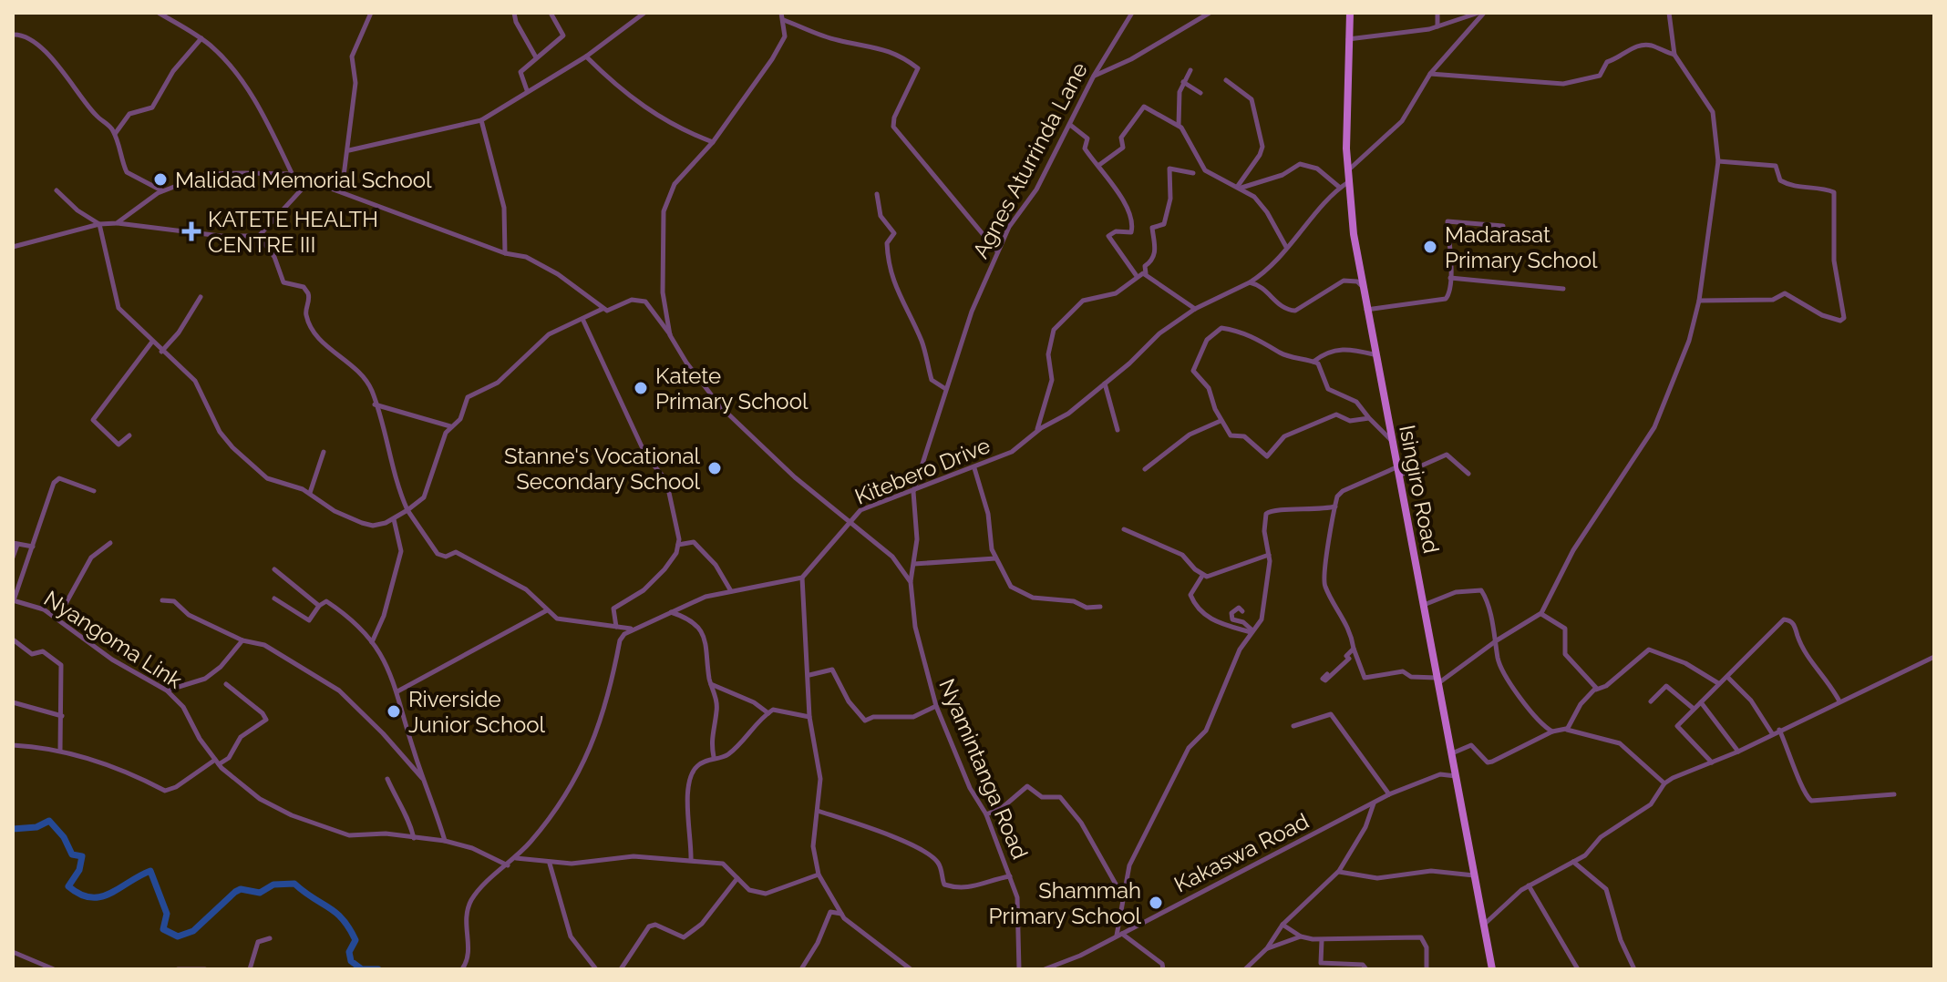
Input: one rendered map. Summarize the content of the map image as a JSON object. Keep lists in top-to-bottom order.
{
  "streets": {
    "main road": ["Isingiro Road"],
    "street": [
      "Agnes Aturrinda Lane",
      "Kitebero Drive",
      "Nyangoma Link",
      "Nyamintanga Road",
      "Kakaswa Road"
    ]
  },
  "crossings": [
    ["Agnes Aturrinda Lane", "Kitebero Drive"],
    ["Agnes Aturrinda Lane", "Nyamintanga Road"],
    ["Kitebero Drive", "Isingiro Road"],
    ["Isingiro Road", "Kakaswa Road"]
  ],
  "places": {
    "other": [
      "Malidad Memorial School",
      "Madarasat Primary School",
      "Katete Primary School",
      "Stanne's Vocational Secondary School",
      "Riverside Junior School",
      "Shammah Primary School"
    ],
    "health": ["KATETE HEALTH CENTRE III"]
  }
}
